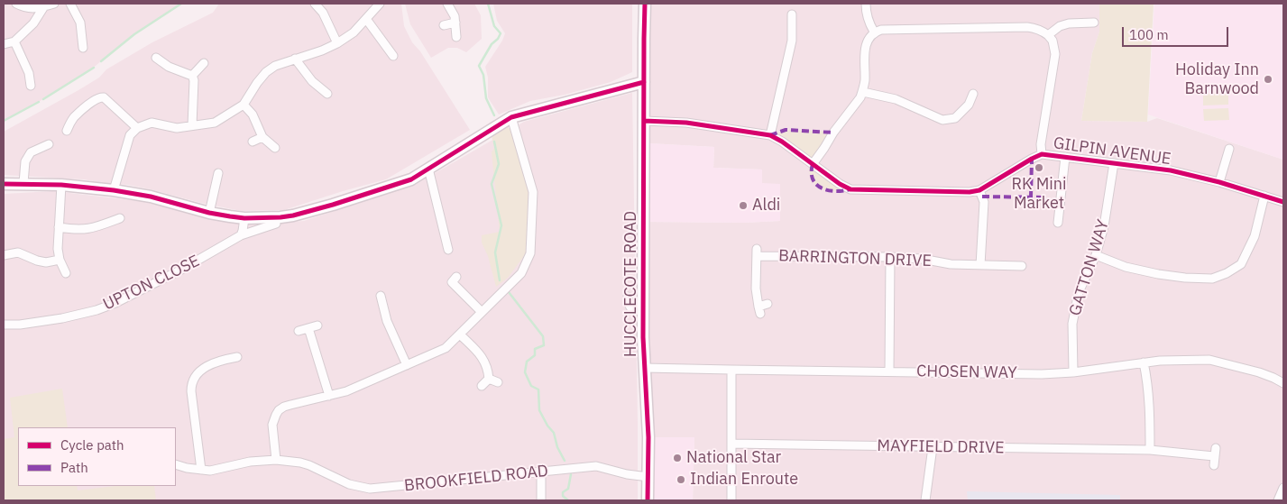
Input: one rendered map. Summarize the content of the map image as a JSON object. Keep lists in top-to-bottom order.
{
  "streets": {
    "street": [
      "GILPIN AVENUE",
      "BARRINGTON DRIVE",
      "GATTON WAY",
      "UPTON CLOSE",
      "HUCCLECOTE ROAD",
      "CHOSEN WAY",
      "MAYFIELD DRIVE",
      "BROOKFIELD ROAD"
    ]
  },
  "crossings": [
    ["GILPIN AVENUE", "GATTON WAY"],
    ["GATTON WAY", "CHOSEN WAY"],
    ["HUCCLECOTE ROAD", "CHOSEN WAY"],
    ["HUCCLECOTE ROAD", "BROOKFIELD ROAD"]
  ],
  "places": [
    "Holiday Inn Barnwood",
    "RK Mini Market",
    "Aldi",
    "National Star",
    "Indian Enroute"
  ],
  "legend": ["Cycle path", "Path"],
  "scale_bar": "100 m"
}
